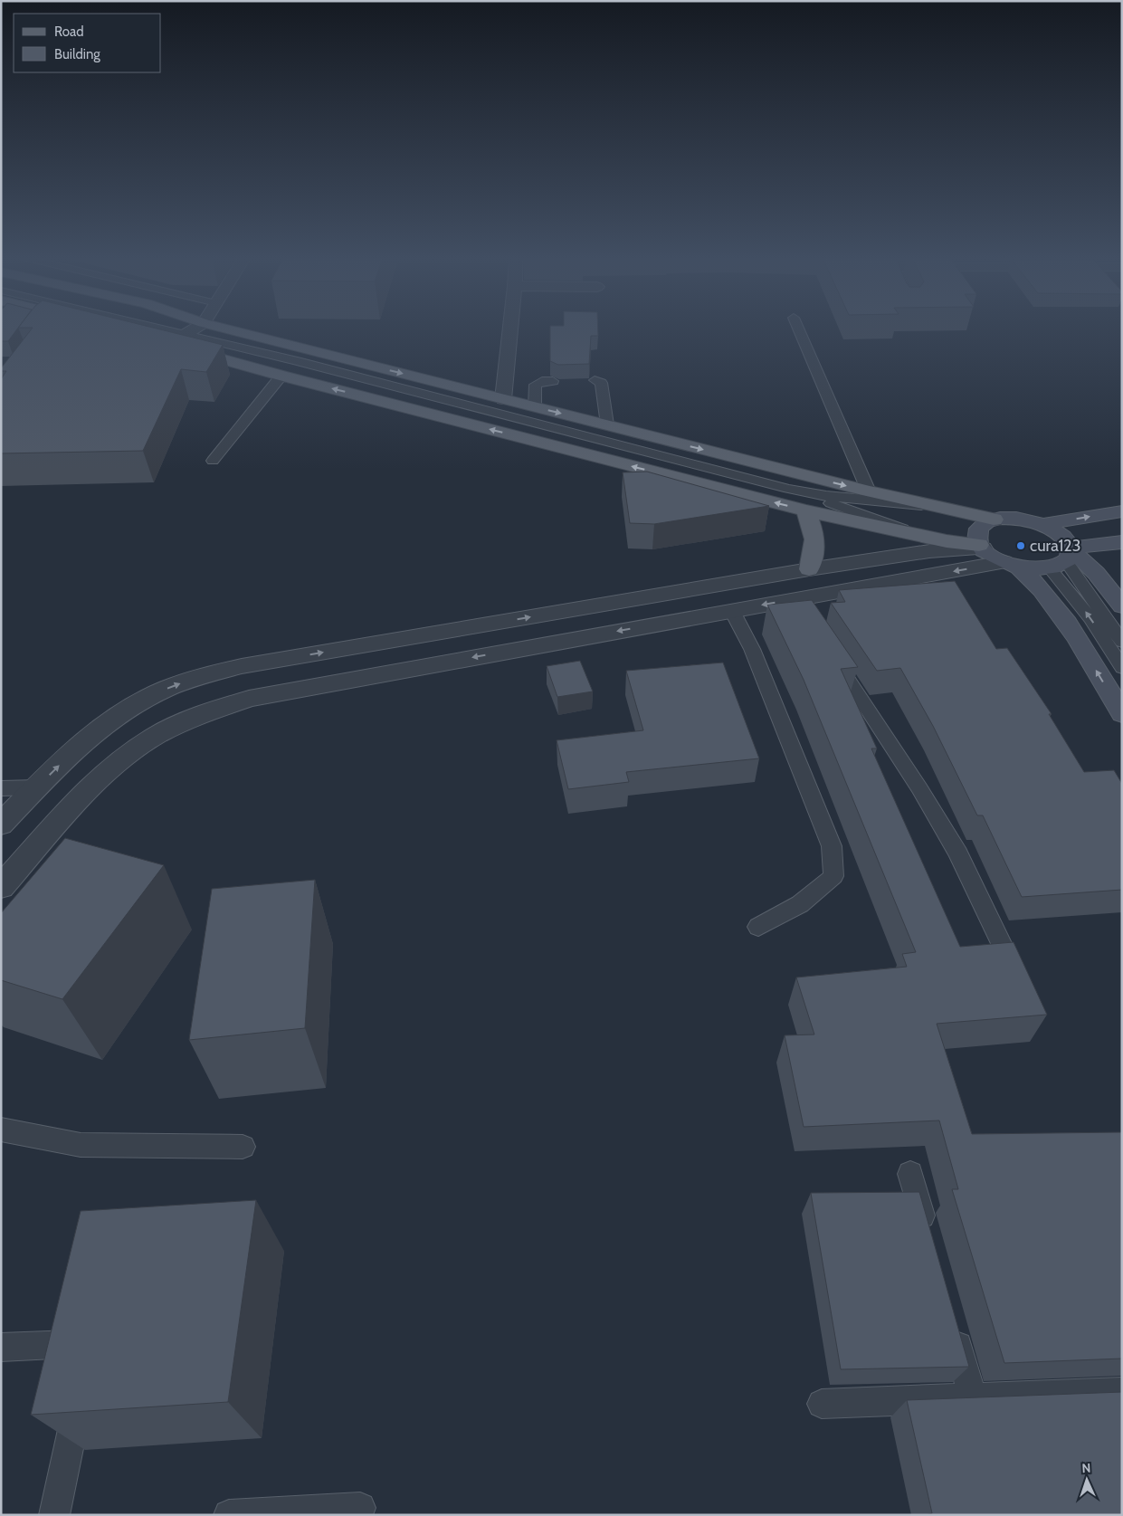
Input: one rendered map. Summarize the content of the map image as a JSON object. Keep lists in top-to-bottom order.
{
  "places": ["cura123"],
  "legend": ["Road", "Building"],
  "north": "top"
}
